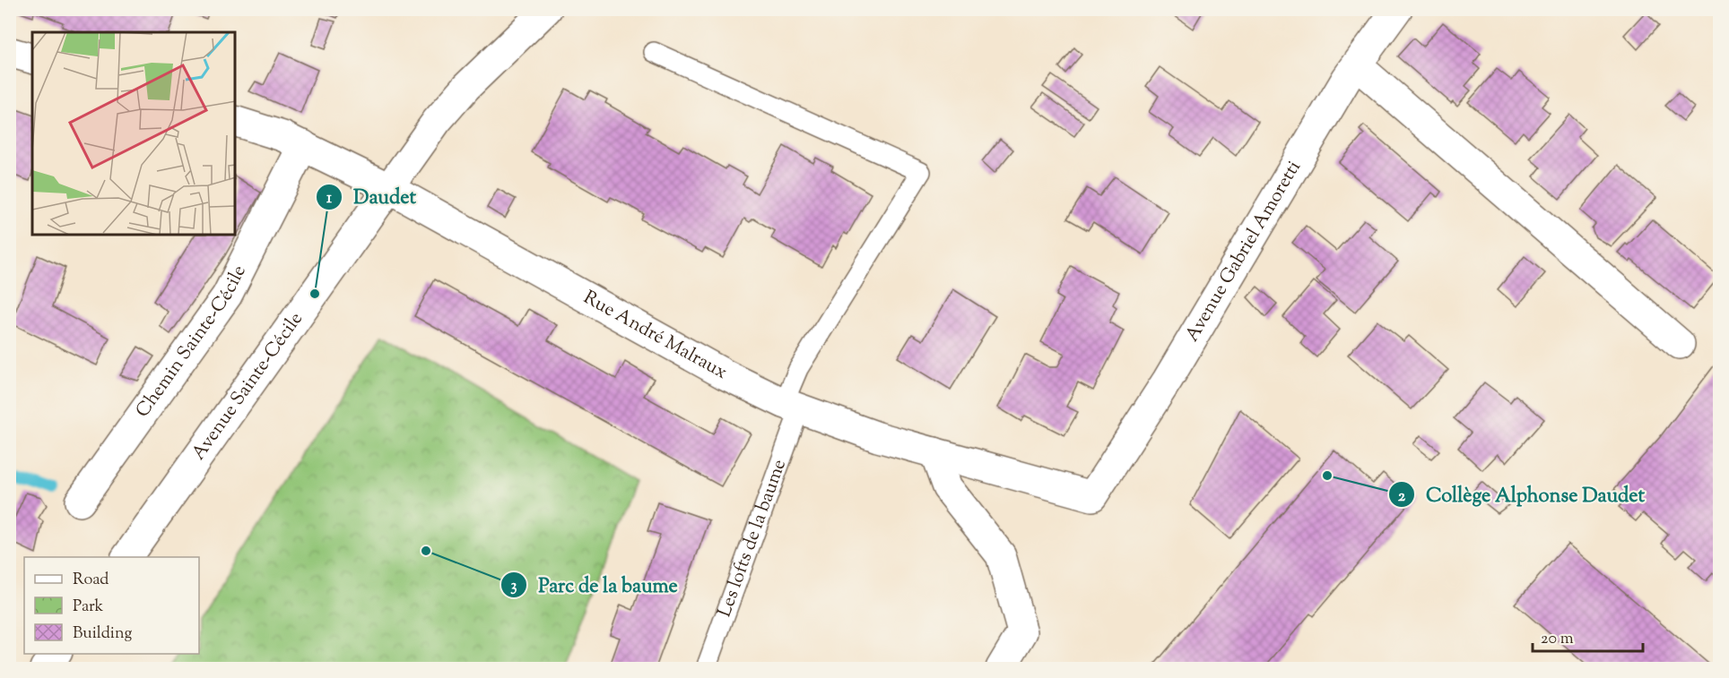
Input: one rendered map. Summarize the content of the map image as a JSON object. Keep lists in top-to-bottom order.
{
  "streets": {
    "street": [
      "Avenue Gabriel Amoretti",
      "Rue André Malraux",
      "Chemin Sainte-Cécile",
      "Avenue Sainte-Cécile"
    ],
    "lane": ["Les lofts de la baume"]
  },
  "crossings": [
    ["Avenue Gabriel Amoretti", "Rue André Malraux"],
    ["Rue André Malraux", "Chemin Sainte-Cécile"],
    ["Rue André Malraux", "Avenue Sainte-Cécile"],
    ["Rue André Malraux", "Les lofts de la baume"]
  ],
  "places": ["Daudet", "Collège Alphonse Daudet", "Parc de la baume"],
  "legend": ["Road", "Park", "Building"],
  "scale_bar": "20 m"
}
